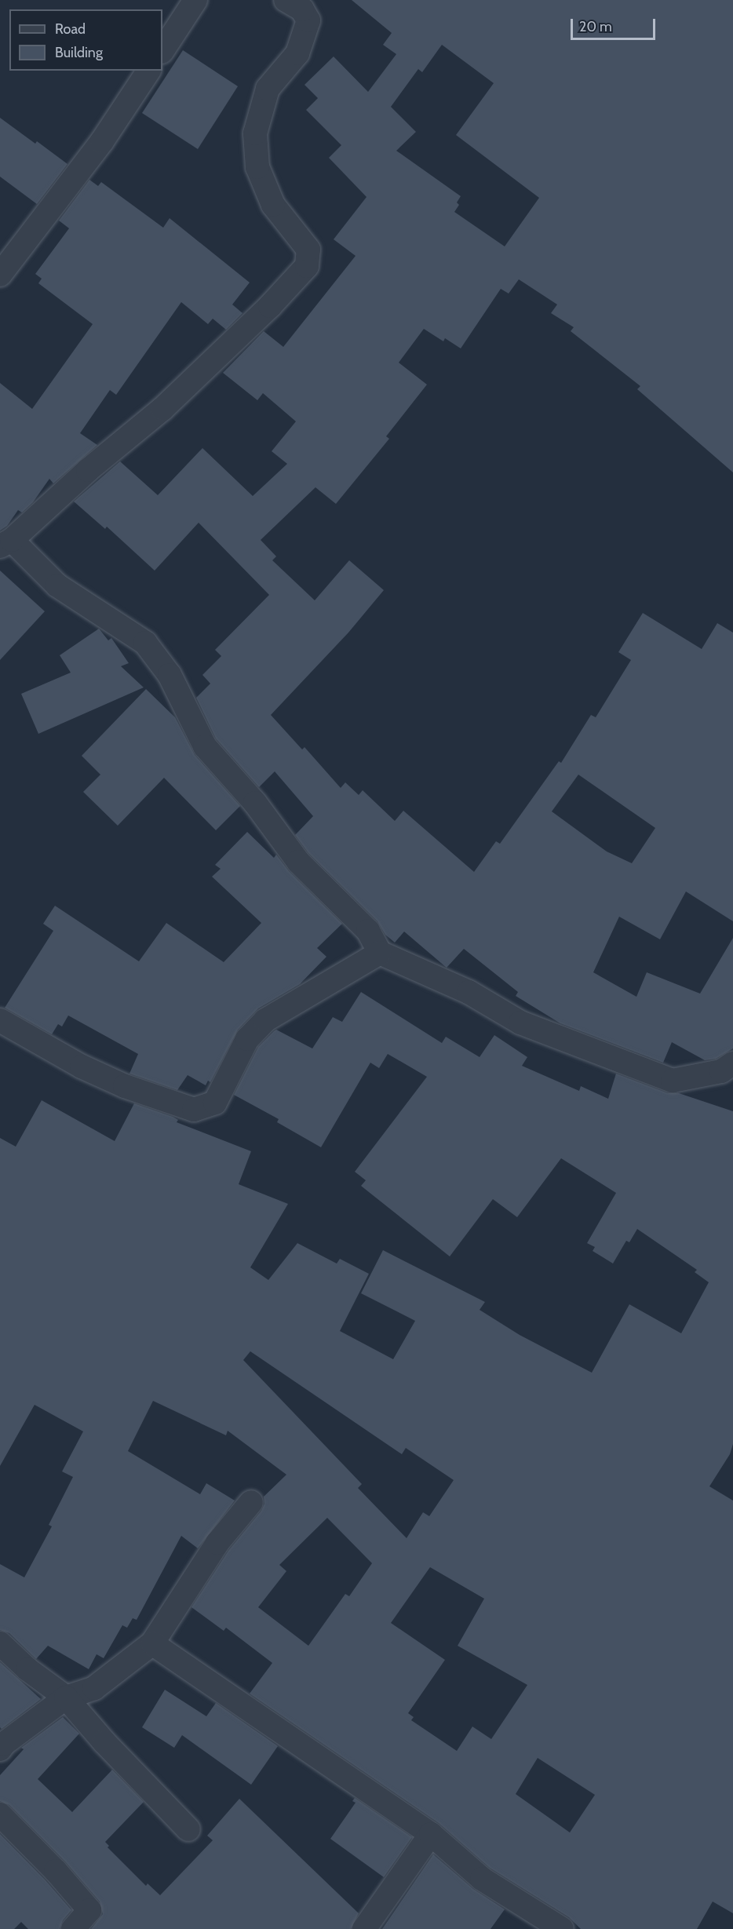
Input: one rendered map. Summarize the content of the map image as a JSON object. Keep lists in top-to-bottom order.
{
  "legend": ["Road", "Building"],
  "scale_bar": "20 m"
}
